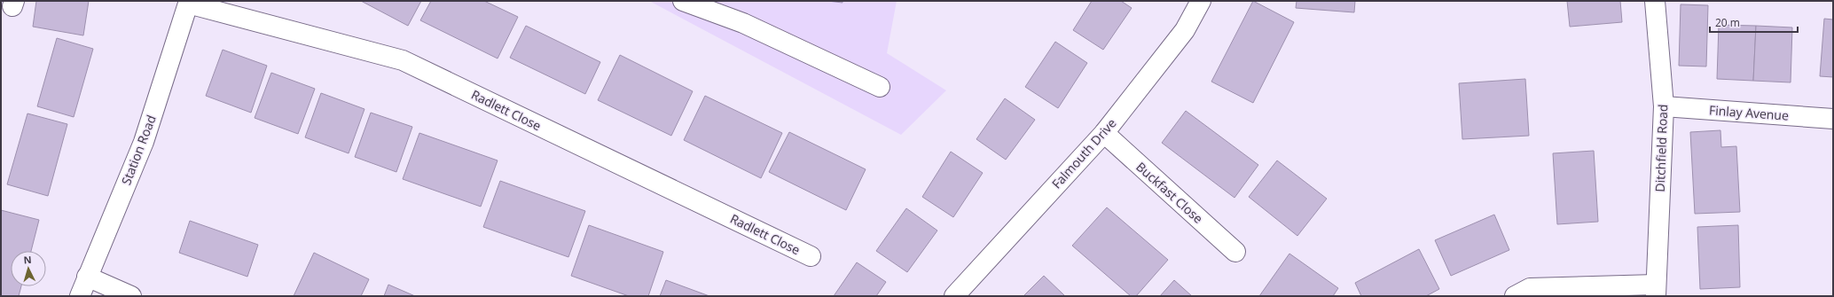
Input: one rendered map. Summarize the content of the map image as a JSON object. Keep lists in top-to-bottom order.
{
  "streets": {
    "street": [
      "Radlett Close",
      "Finlay Avenue",
      "Ditchfield Road",
      "Station Road",
      "Falmouth Drive",
      "Buckfast Close"
    ]
  },
  "crossings": [
    ["Radlett Close", "Station Road"],
    ["Finlay Avenue", "Ditchfield Road"],
    ["Falmouth Drive", "Buckfast Close"]
  ],
  "scale_bar": "20 m",
  "north": "top"
}
